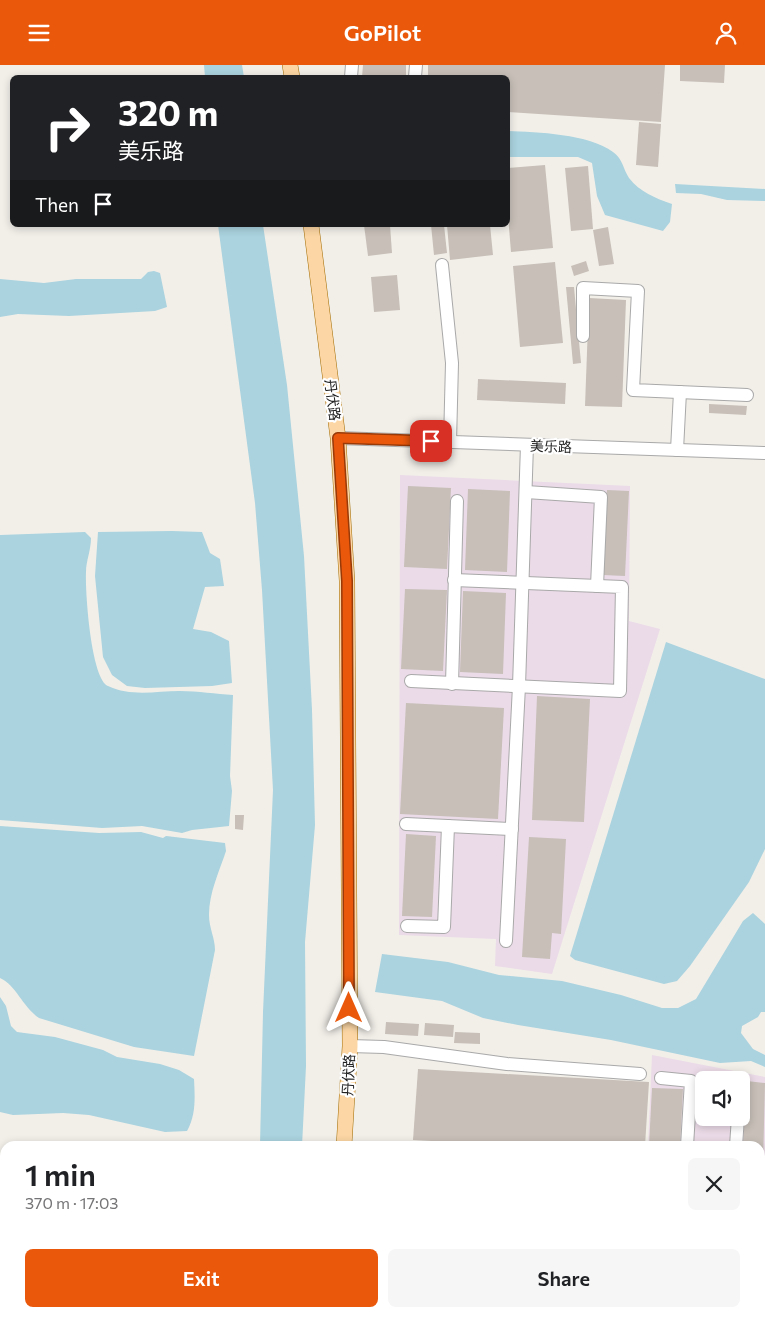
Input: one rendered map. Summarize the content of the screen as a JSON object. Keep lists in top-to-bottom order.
{
  "streets": {
    "main road": ["丹伏路"],
    "street": ["美乐路"]
  },
  "crossings": [
    ["丹伏路", "美乐路"]
  ],
  "page": {
    "header": "GoPilot",
    "turn": ["320 m", "美乐路"],
    "then": "Then",
    "heading": ["1 min", "370 m · 17:03"],
    "buttons": ["Exit", "Share"]
  }
}
